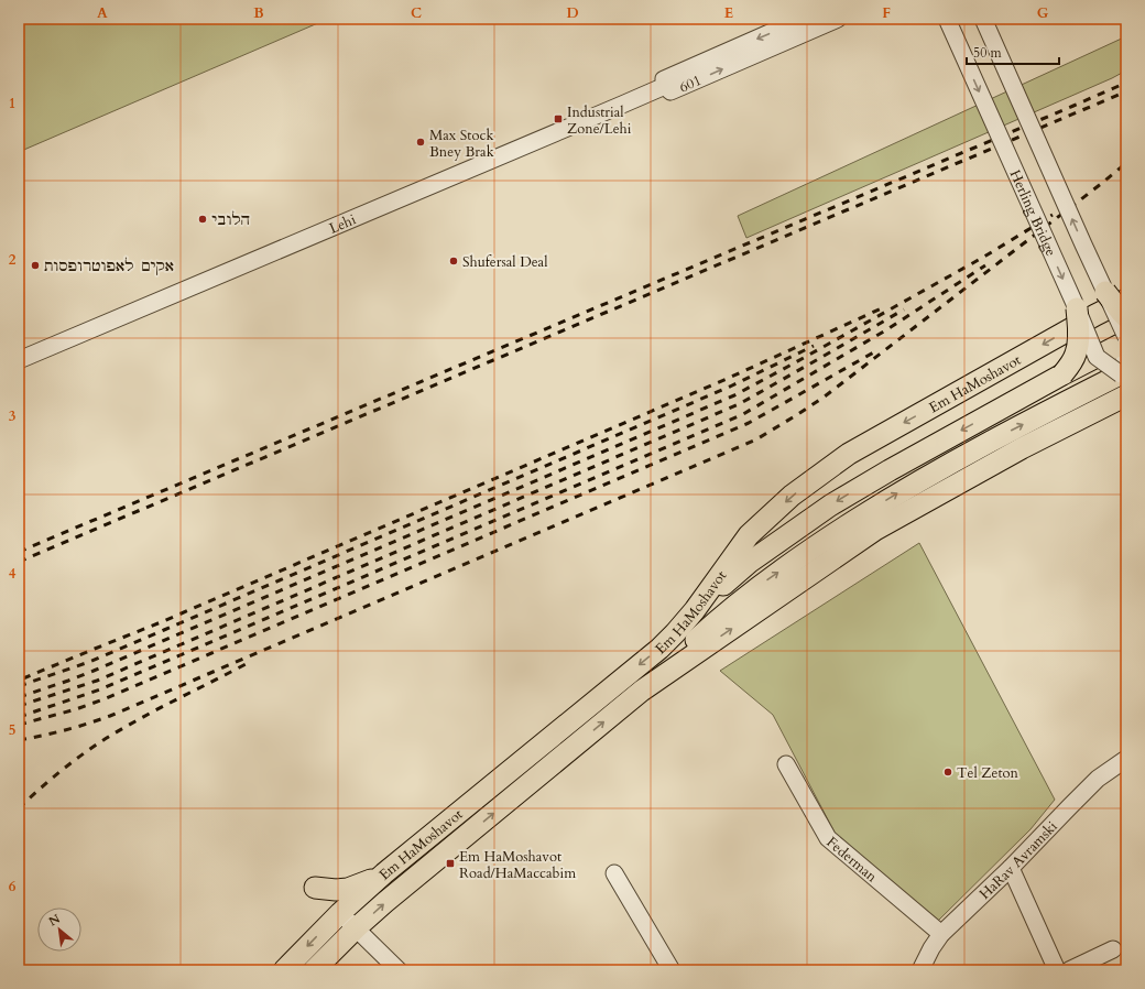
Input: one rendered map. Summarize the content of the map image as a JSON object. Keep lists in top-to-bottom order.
{
  "streets": {
    "main road": ["Em HaMoshavot"],
    "street": [
      "601",
      "Herling Bridge",
      "Lehi",
      "Federman",
      "HaRav Avramski"
    ]
  },
  "crossings": [
    ["601", "Lehi"],
    ["Federman", "HaRav Avramski"]
  ],
  "places": {
    "transit": ["Industrial Zone/Lehi", "Em HaMoshavot Road/HaMaccabim"],
    "other": [
      "Max Stock Bney Brak",
      "הלובי",
      "Shufersal Deal",
      "אקים לאפוטרופסות",
      "Tel Zeton"
    ]
  },
  "scale_bar": "50 m",
  "north": "top left",
  "grid": {
    "columns": [
      "A",
      "B",
      "C",
      "D",
      "E",
      "F",
      "G"
    ],
    "rows": [
      "1",
      "2",
      "3",
      "4",
      "5",
      "6"
    ]
  }
}
